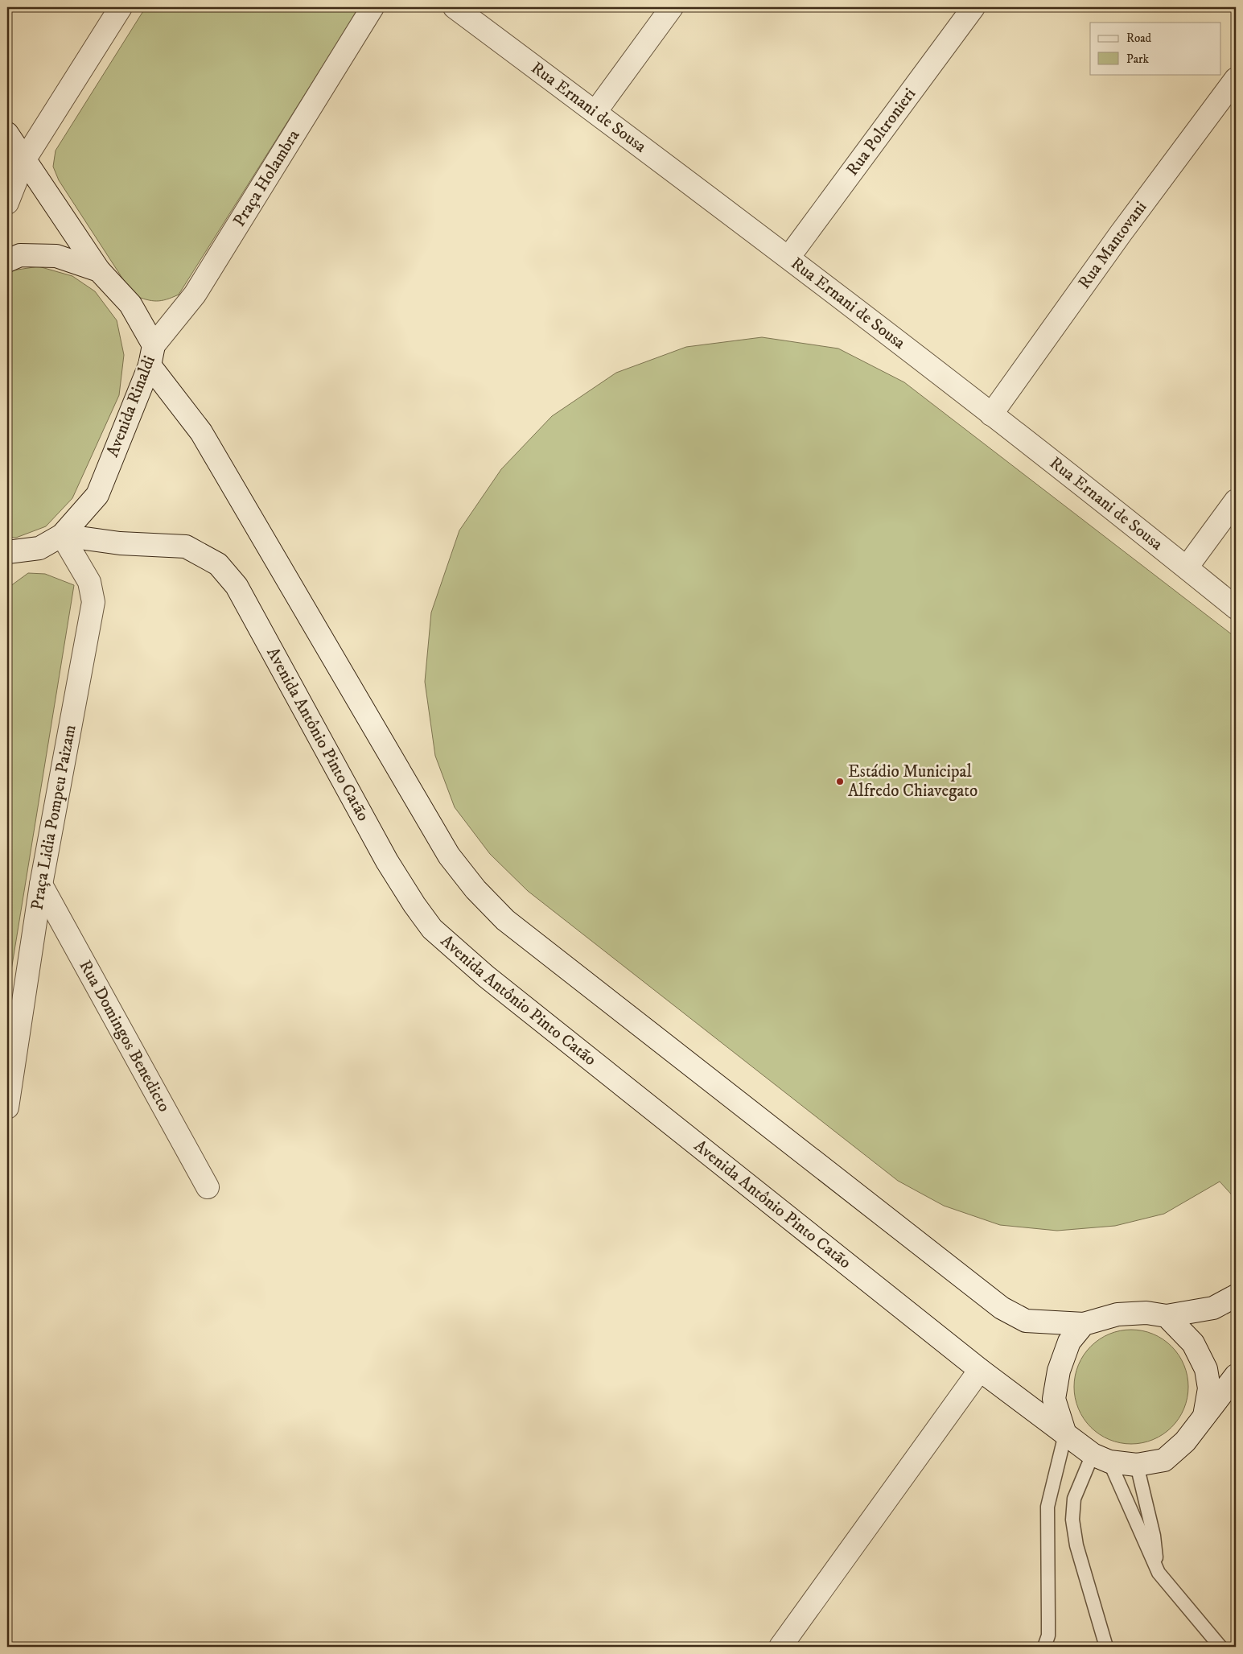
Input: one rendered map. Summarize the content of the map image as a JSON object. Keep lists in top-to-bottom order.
{
  "streets": {
    "main road": [
      "Rua Ernani de Sousa",
      "Rua Poltronieri",
      "Praça Holambra",
      "Rua Mantovani",
      "Avenida Rinaldi",
      "Avenida Antônio Pinto Catão",
      "Praça Lidia Pompeu Paizam",
      "Rua Domingos Benedicto"
    ]
  },
  "crossings": [
    ["Rua Ernani de Sousa", "Rua Poltronieri"],
    ["Rua Ernani de Sousa", "Rua Mantovani"],
    ["Praça Holambra", "Avenida Rinaldi"],
    ["Avenida Rinaldi", "Avenida Antônio Pinto Catão"],
    ["Avenida Rinaldi", "Praça Lidia Pompeu Paizam"],
    ["Avenida Antônio Pinto Catão", "Praça Lidia Pompeu Paizam"],
    ["Praça Lidia Pompeu Paizam", "Rua Domingos Benedicto"]
  ],
  "places": ["Estádio Municipal Alfredo Chiavegato"],
  "legend": ["Road", "Park"]
}
